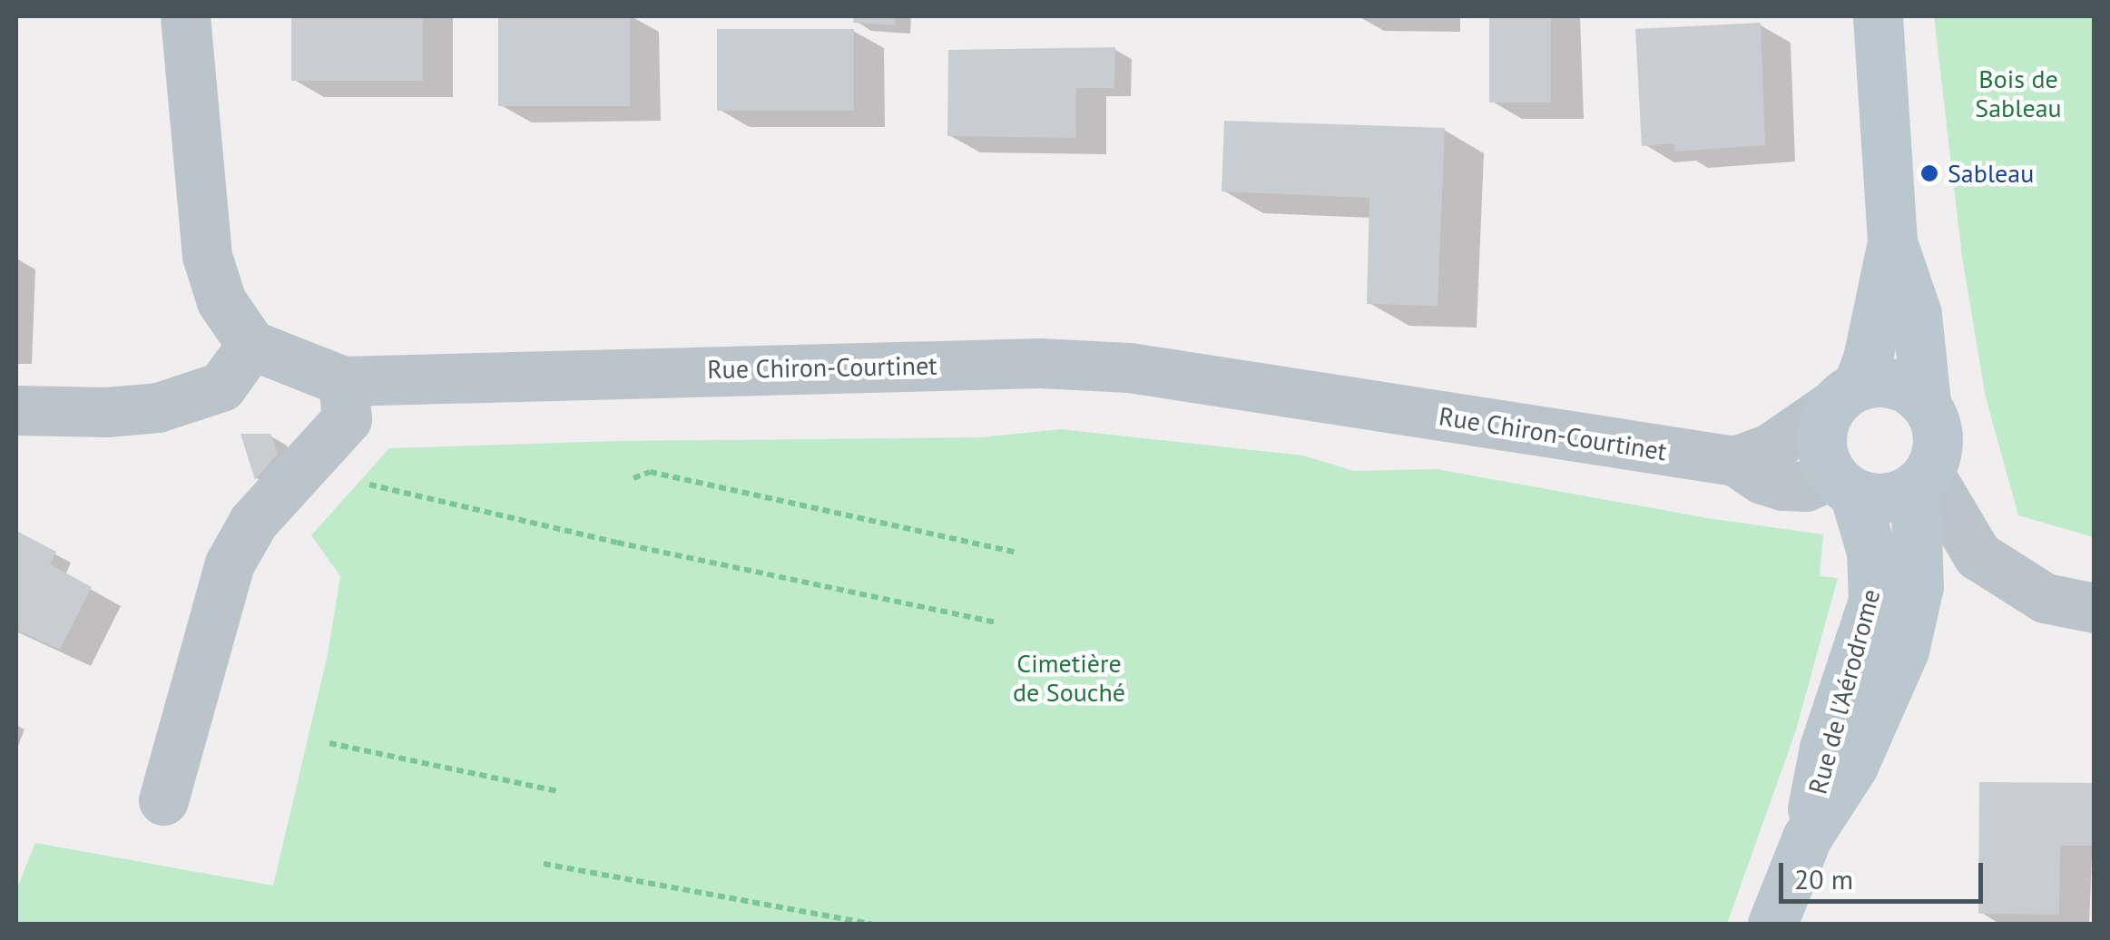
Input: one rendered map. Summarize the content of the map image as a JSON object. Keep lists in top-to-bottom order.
{
  "streets": {
    "street": ["Rue Chiron-Courtinet", "Rue de l'Aérodrome"]
  },
  "crossings": [
    ["Rue Chiron-Courtinet", "Rue de l'Aérodrome"]
  ],
  "parks": ["Bois de Sableau", "Cimetière de Souché"],
  "places": ["Sableau"],
  "scale_bar": "20 m"
}
